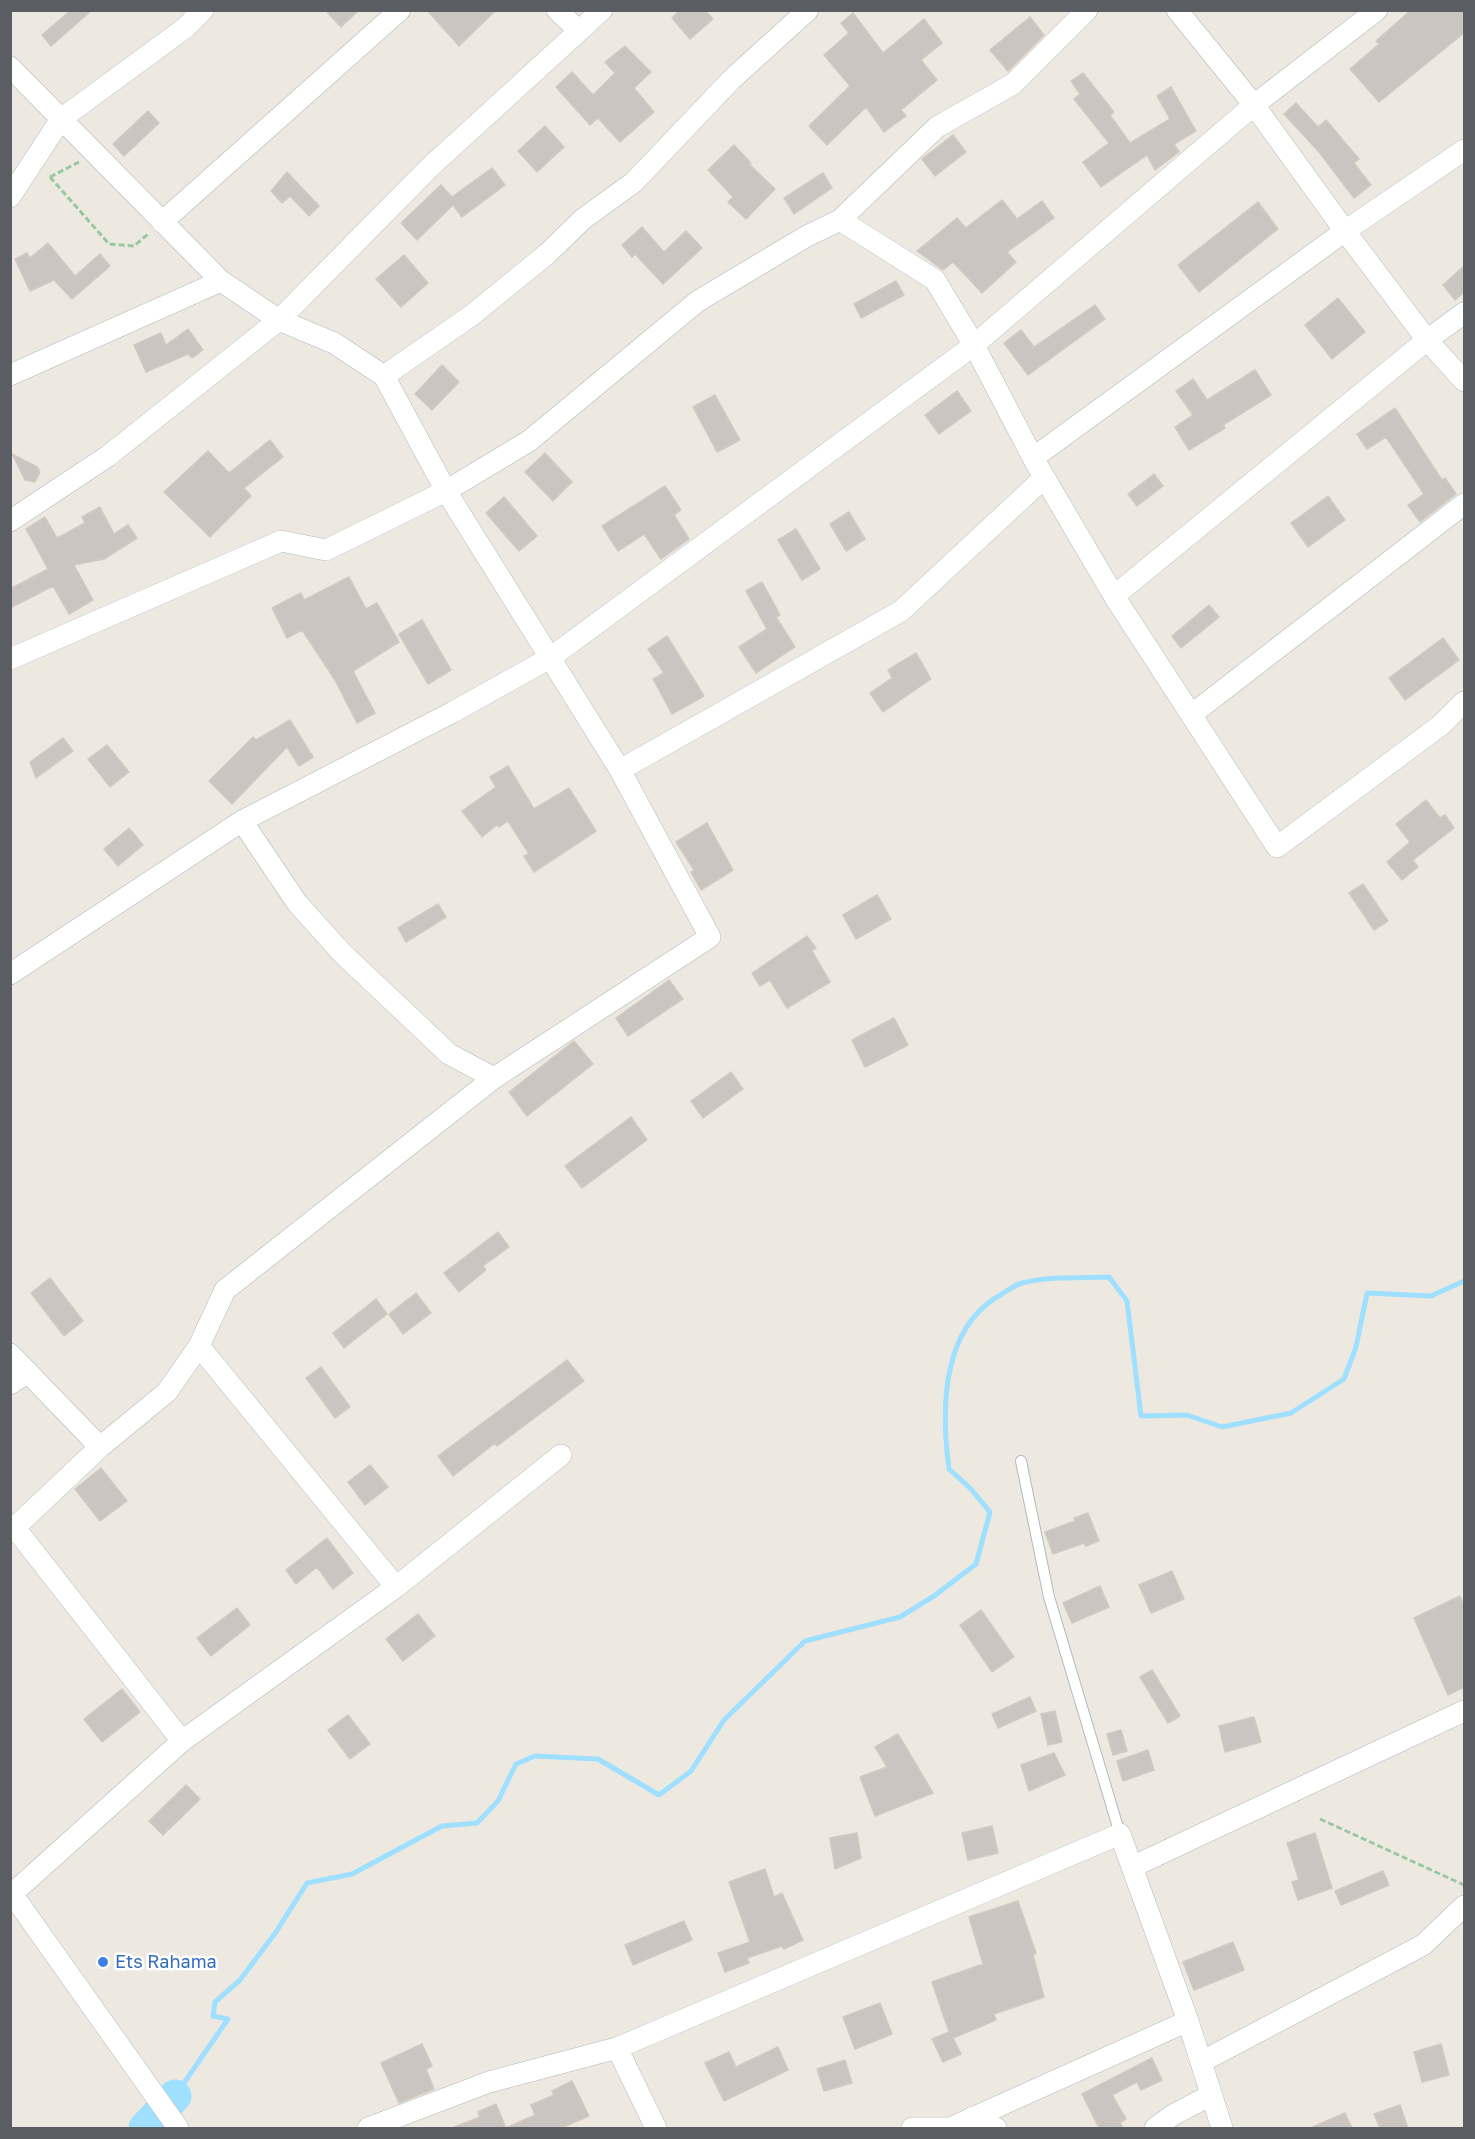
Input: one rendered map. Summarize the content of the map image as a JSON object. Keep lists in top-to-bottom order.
{
  "places": ["Ets Rahama"]
}
